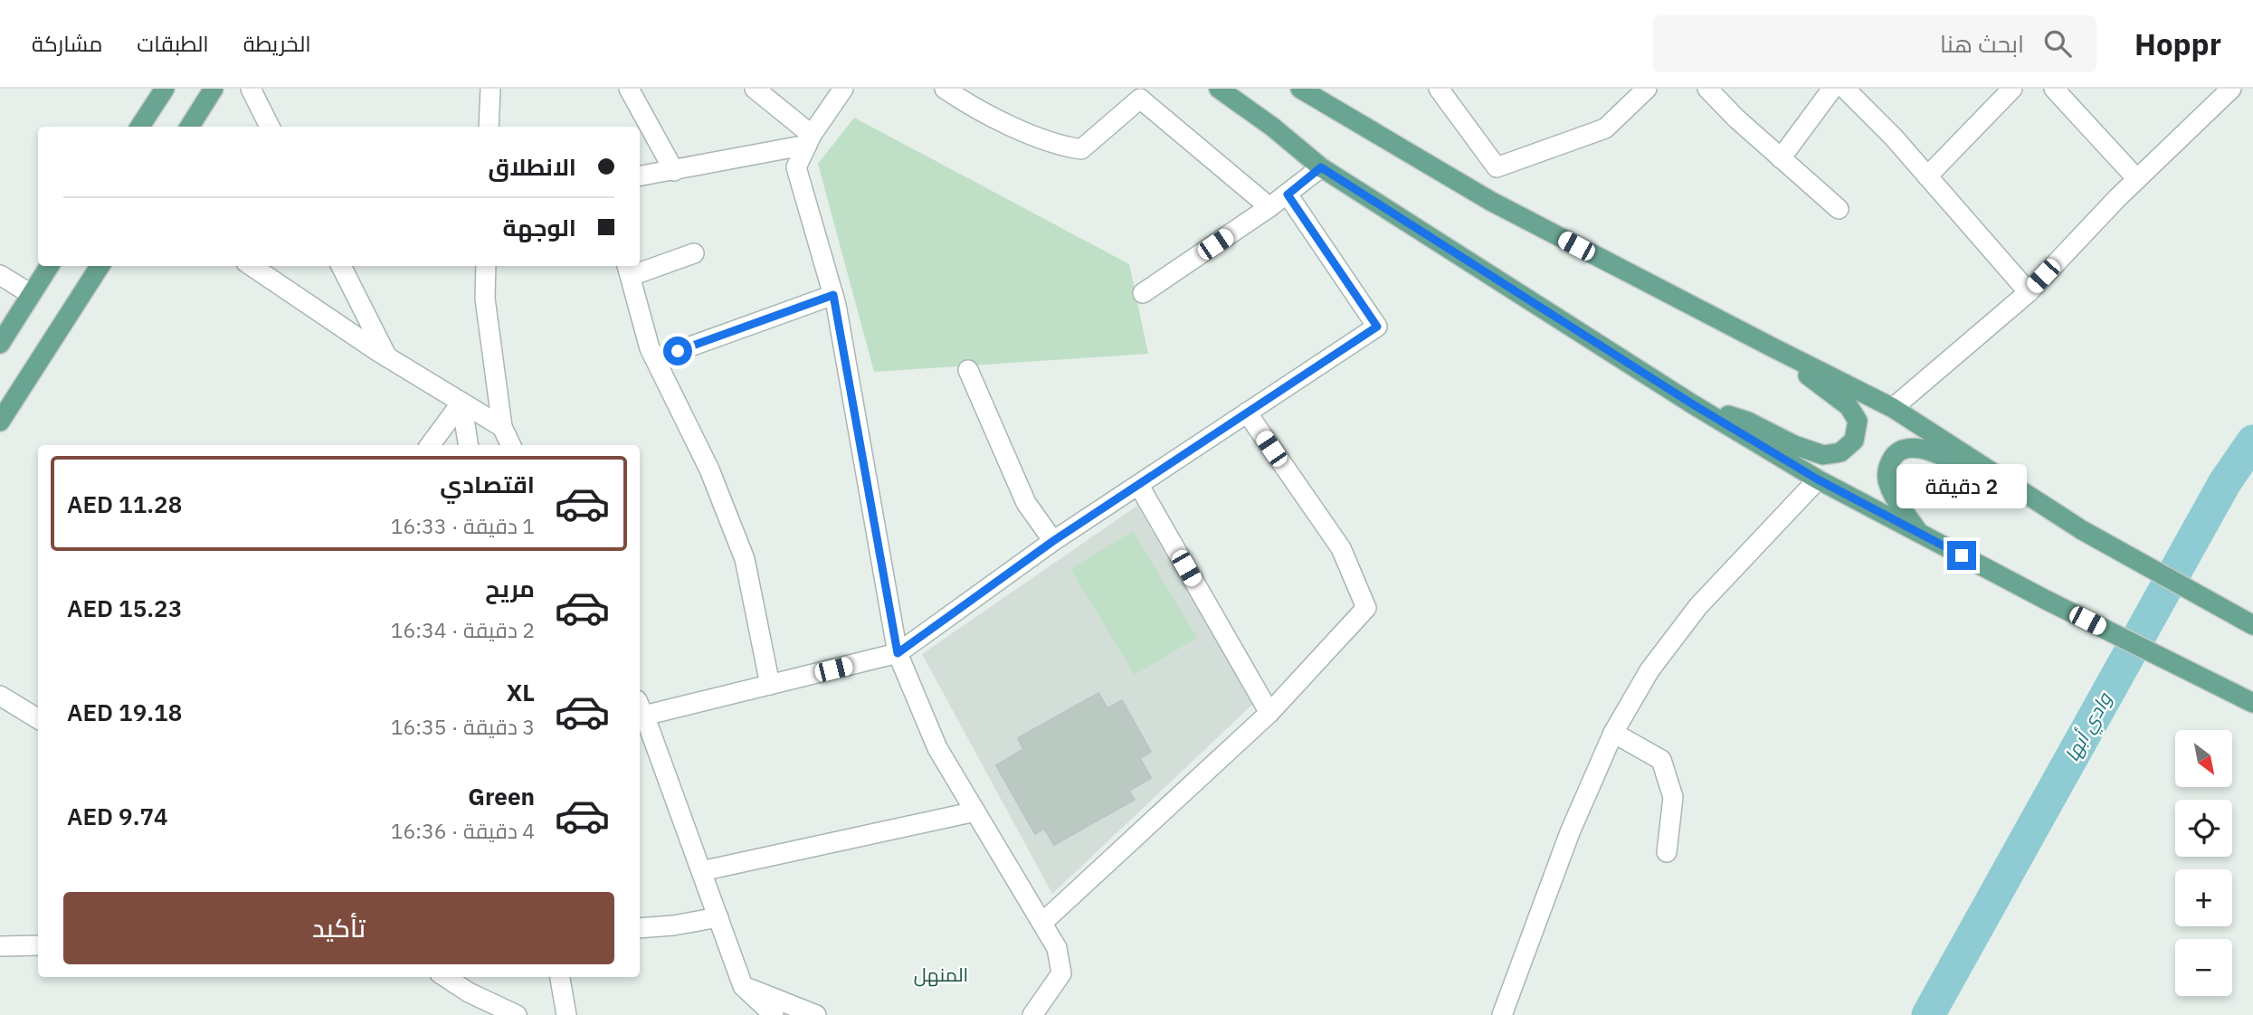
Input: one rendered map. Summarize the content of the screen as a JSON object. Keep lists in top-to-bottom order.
{
  "districts": ["المنهل"],
  "water": ["وادي أبها"],
  "north": "bottom right",
  "page": {
    "header": "Hoppr",
    "search": "ابحث هنا",
    "nav": ["الخريطة", "الطبقات", "مشاركة"],
    "banner": ["الانطلاق", "الوجهة"],
    "list": [
      {
        "name": "اقتصادي",
        "note": "1 دقيقة · 16:33",
        "value": "AED 11.28"
      },
      {
        "name": "مريح",
        "note": "2 دقيقة · 16:34",
        "value": "AED 15.23"
      },
      {
        "name": "XL",
        "note": "3 دقيقة · 16:35",
        "value": "AED 19.18"
      },
      {
        "name": "Green",
        "note": "4 دقيقة · 16:36",
        "value": "AED 9.74"
      }
    ],
    "bubble": "2 دقيقة",
    "map_buttons": ["+", "−"],
    "buttons": "تأكيد"
  }
}
